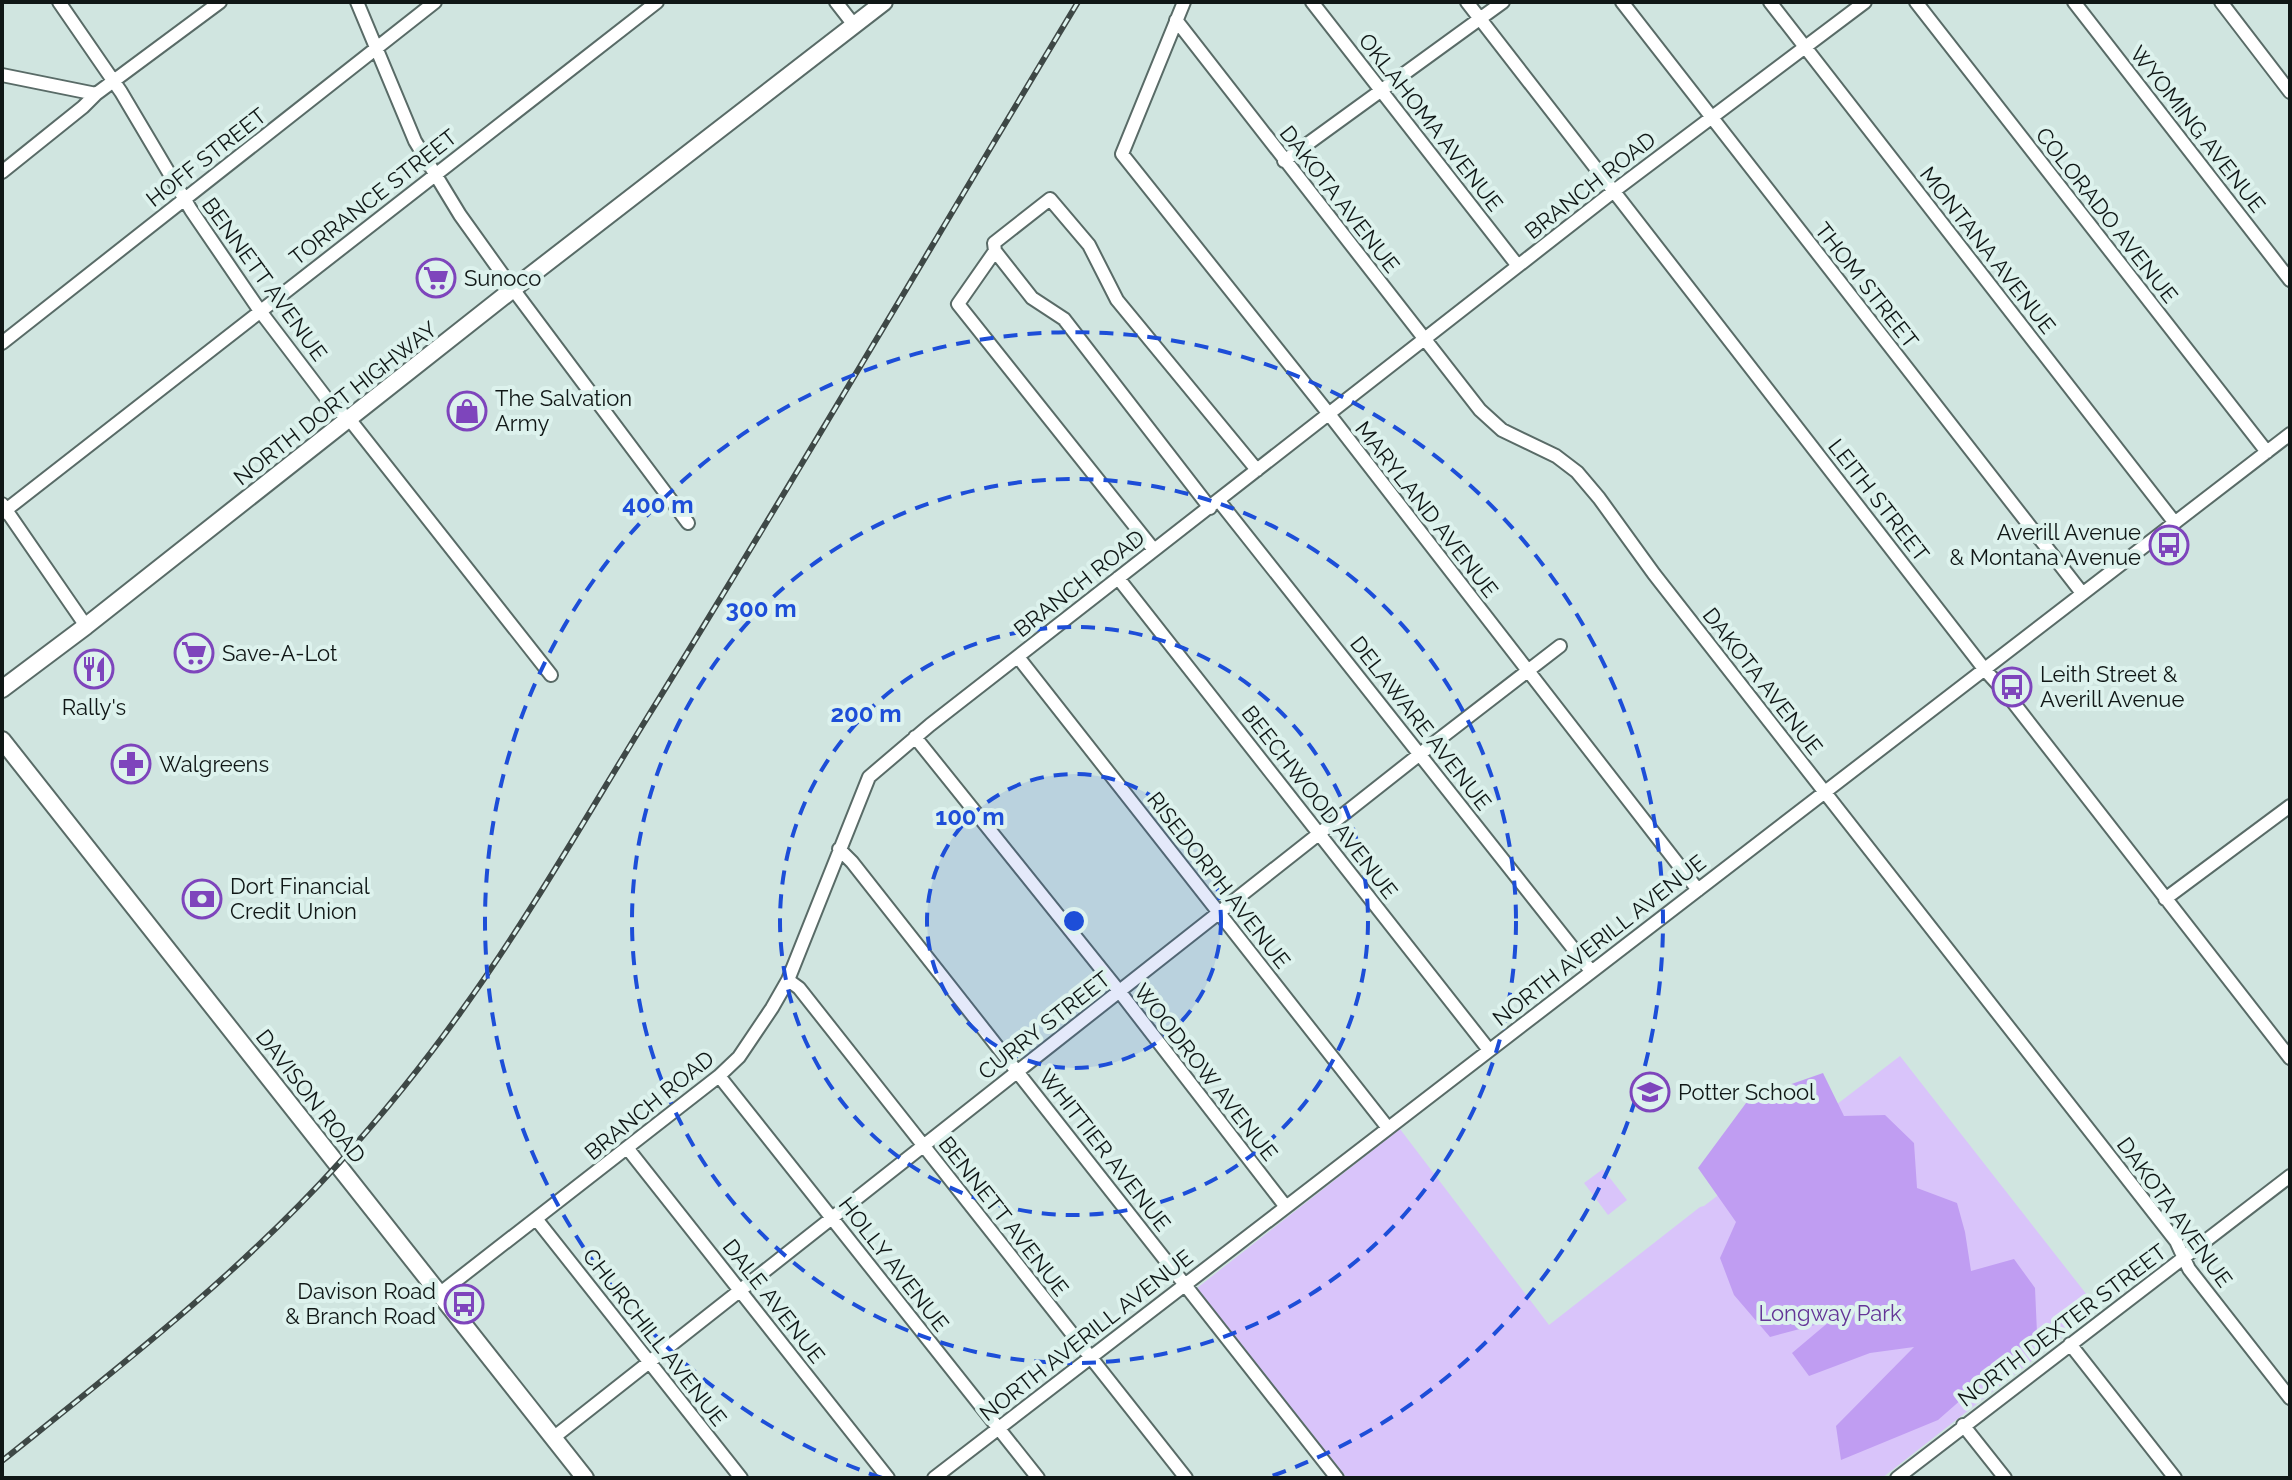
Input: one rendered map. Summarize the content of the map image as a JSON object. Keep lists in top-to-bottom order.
{
  "streets": {
    "main road": ["NORTH DORT HIGHWAY", "DAVISON ROAD"],
    "street": [
      "OKLAHOMA AVENUE",
      "WYOMING AVENUE",
      "HOFF STREET",
      "BRANCH ROAD",
      "TORRANCE STREET",
      "DAKOTA AVENUE",
      "COLORADO AVENUE",
      "MONTANA AVENUE",
      "BENNETT AVENUE",
      "THOM STREET",
      "LEITH STREET",
      "MARYLAND AVENUE",
      "DELAWARE AVENUE",
      "BEECHWOOD AVENUE",
      "RISEDORPH AVENUE",
      "NORTH AVERILL AVENUE",
      "CURRY STREET",
      "WOODROW AVENUE",
      "WHITTIER AVENUE",
      "HOLLY AVENUE",
      "DALE AVENUE",
      "NORTH DEXTER STREET",
      "CHURCHILL AVENUE"
    ]
  },
  "crossings": [
    ["OKLAHOMA AVENUE", "BRANCH ROAD"],
    ["HOFF STREET", "BENNETT AVENUE"],
    ["BRANCH ROAD", "DAKOTA AVENUE"],
    ["BRANCH ROAD", "MONTANA AVENUE"],
    ["BRANCH ROAD", "BENNETT AVENUE"],
    ["BRANCH ROAD", "THOM STREET"],
    ["BRANCH ROAD", "LEITH STREET"],
    ["BRANCH ROAD", "MARYLAND AVENUE"],
    ["BRANCH ROAD", "DELAWARE AVENUE"],
    ["BRANCH ROAD", "BEECHWOOD AVENUE"],
    ["BRANCH ROAD", "RISEDORPH AVENUE"],
    ["BRANCH ROAD", "WOODROW AVENUE"],
    ["BRANCH ROAD", "DAVISON ROAD"],
    ["BRANCH ROAD", "WHITTIER AVENUE"],
    ["BRANCH ROAD", "HOLLY AVENUE"],
    ["BRANCH ROAD", "DALE AVENUE"],
    ["BRANCH ROAD", "CHURCHILL AVENUE"],
    ["TORRANCE STREET", "BENNETT AVENUE"],
    ["DAKOTA AVENUE", "MARYLAND AVENUE"],
    ["DAKOTA AVENUE", "NORTH AVERILL AVENUE"],
    ["DAKOTA AVENUE", "NORTH DEXTER STREET"],
    ["COLORADO AVENUE", "NORTH AVERILL AVENUE"],
    ["MONTANA AVENUE", "NORTH AVERILL AVENUE"],
    ["BENNETT AVENUE", "NORTH DORT HIGHWAY"],
    ["BENNETT AVENUE", "NORTH AVERILL AVENUE"],
    ["BENNETT AVENUE", "CURRY STREET"],
    ["THOM STREET", "NORTH AVERILL AVENUE"],
    ["LEITH STREET", "NORTH AVERILL AVENUE"],
    ["MARYLAND AVENUE", "NORTH AVERILL AVENUE"],
    ["MARYLAND AVENUE", "CURRY STREET"],
    ["DELAWARE AVENUE", "NORTH AVERILL AVENUE"],
    ["DELAWARE AVENUE", "CURRY STREET"],
    ["BEECHWOOD AVENUE", "NORTH AVERILL AVENUE"],
    ["BEECHWOOD AVENUE", "CURRY STREET"],
    ["RISEDORPH AVENUE", "NORTH AVERILL AVENUE"],
    ["RISEDORPH AVENUE", "CURRY STREET"],
    ["NORTH AVERILL AVENUE", "WOODROW AVENUE"],
    ["NORTH AVERILL AVENUE", "WHITTIER AVENUE"],
    ["NORTH AVERILL AVENUE", "HOLLY AVENUE"],
    ["CURRY STREET", "WOODROW AVENUE"],
    ["CURRY STREET", "DAVISON ROAD"],
    ["CURRY STREET", "WHITTIER AVENUE"],
    ["CURRY STREET", "HOLLY AVENUE"],
    ["CURRY STREET", "DALE AVENUE"],
    ["CURRY STREET", "CHURCHILL AVENUE"]
  ],
  "parks": ["Longway Park"],
  "places": {
    "supermarket": ["Sunoco", "Save-A-Lot"],
    "shop": ["The Salvation Army"],
    "bus stop": ["Averill Avenue & Montana Avenue", "Leith Street & Averill Avenue", "Davison Road & Branch Road"],
    "restaurant": ["Rally's"],
    "pharmacy": ["Walgreens"],
    "bank": ["Dort Financial Credit Union"],
    "school or university": ["Potter School"]
  },
  "rings": [
    "400 m",
    "300 m",
    "200 m",
    "100 m"
  ]
}
